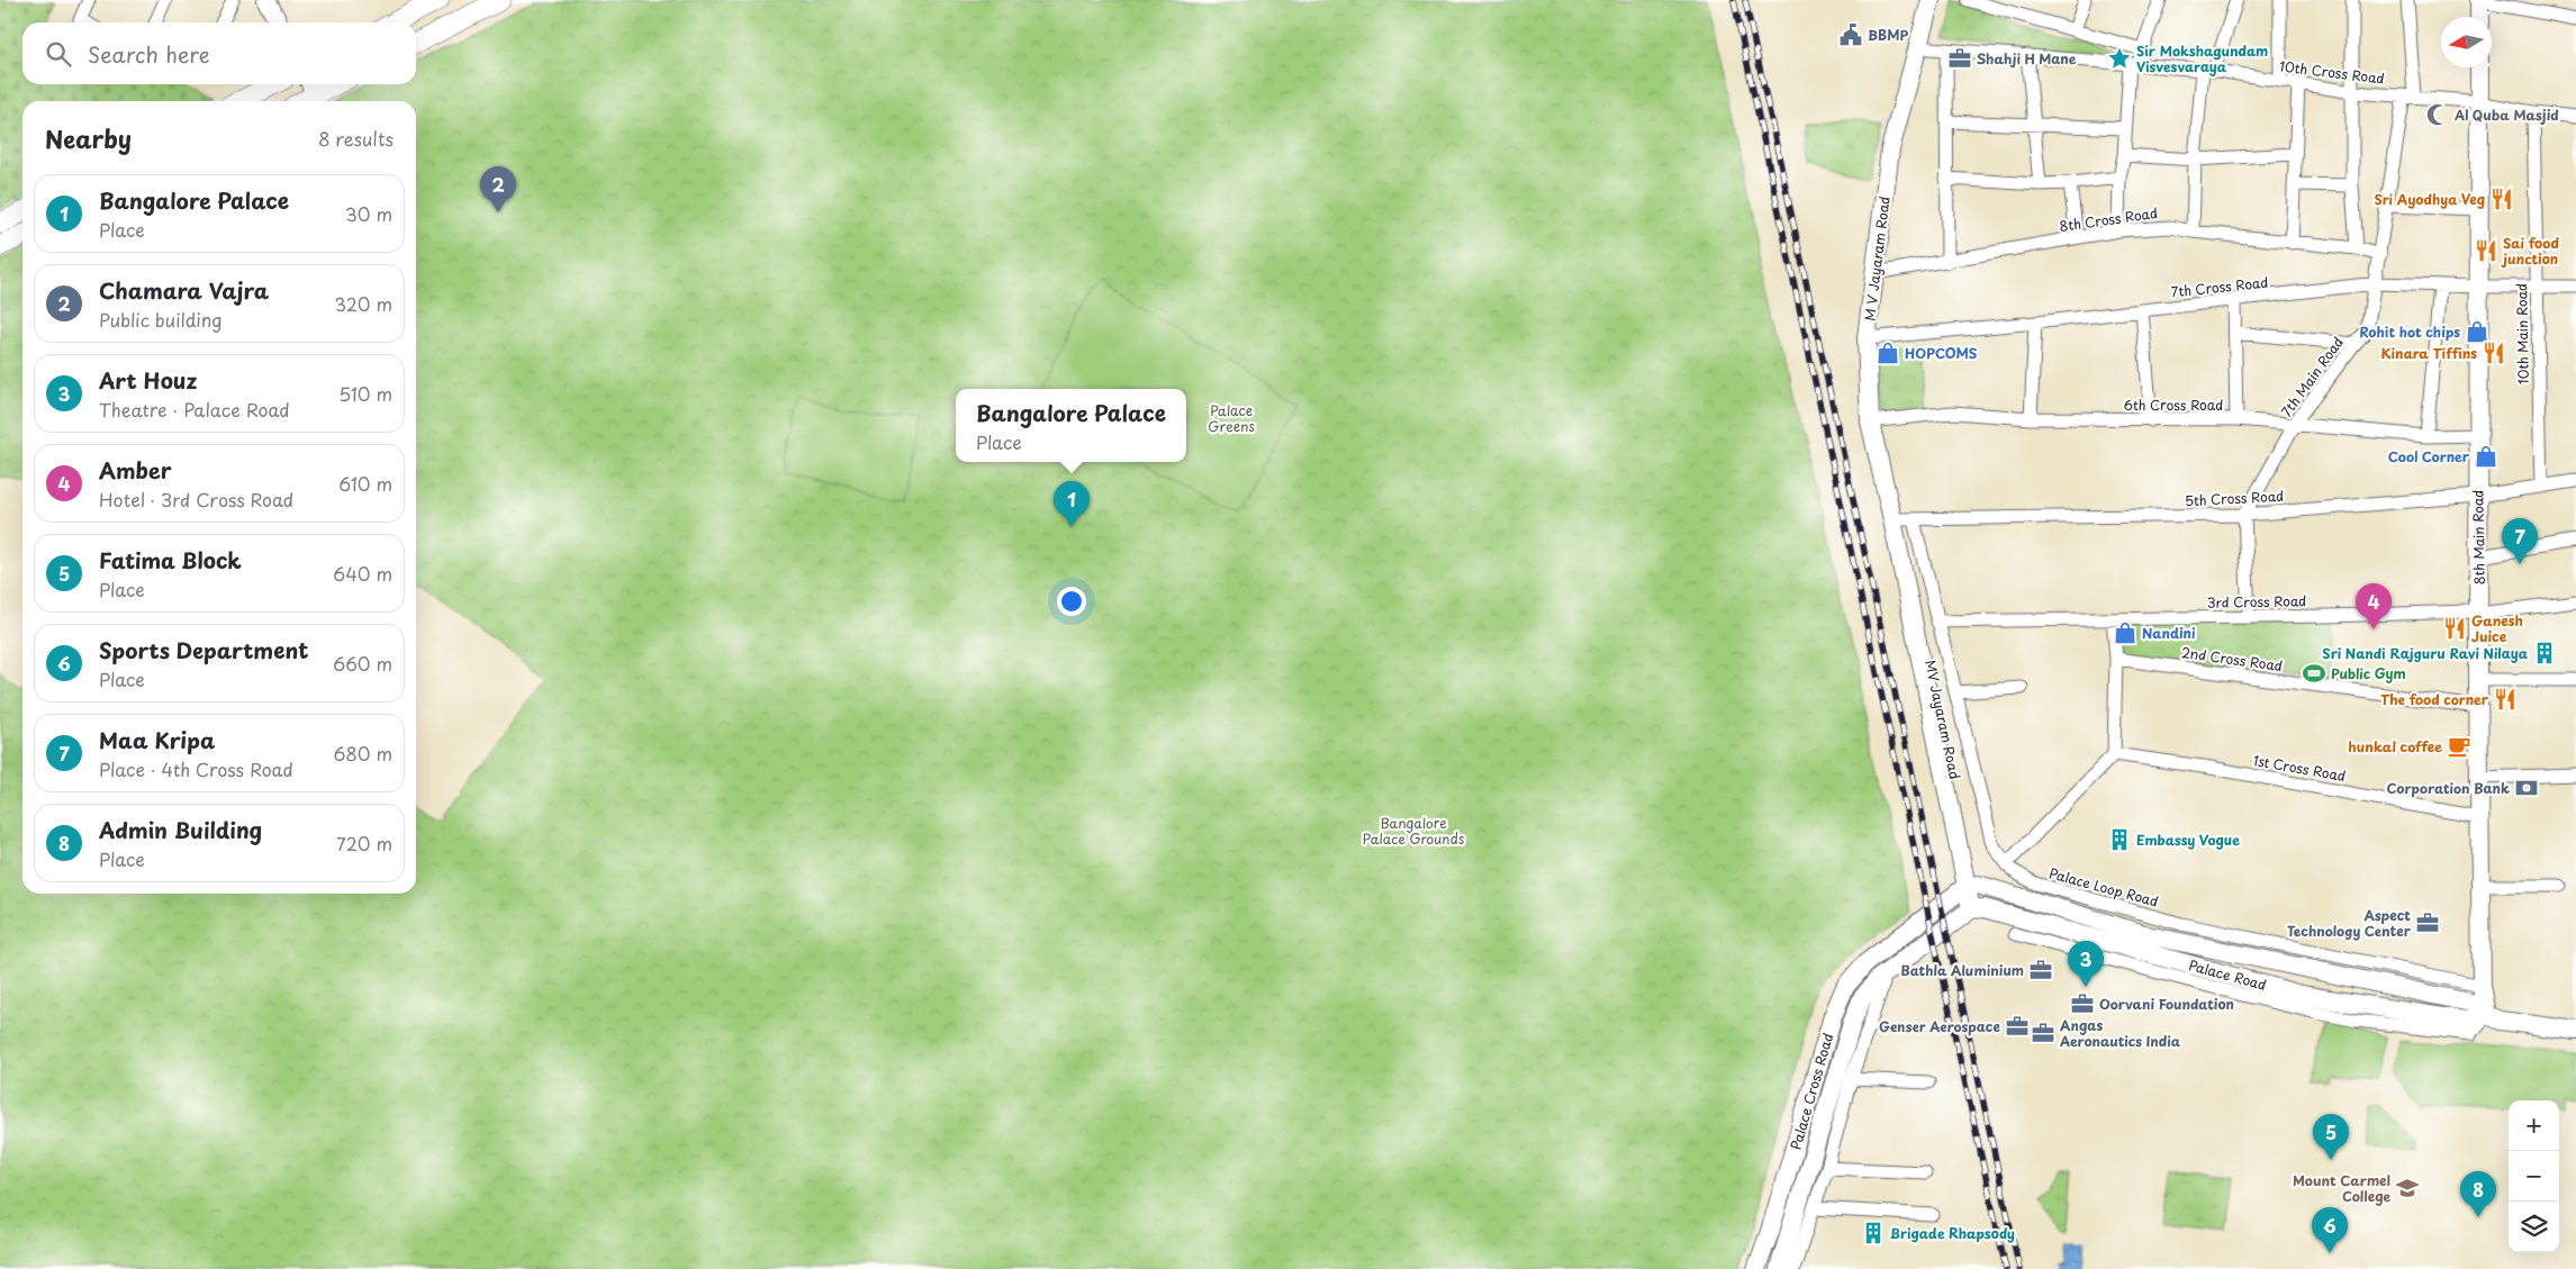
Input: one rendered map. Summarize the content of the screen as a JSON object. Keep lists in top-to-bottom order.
{
  "streets": {
    "street": [
      "10th Cross Road",
      "8th Cross Road",
      "M V Jayaram Road",
      "7th Cross Road",
      "10th Main Road",
      "7th Main Road",
      "6th Cross Road",
      "5th Cross Road",
      "8th Main Road",
      "3rd Cross Road",
      "2nd Cross Road",
      "MV Jayaram Road",
      "1st Cross Road",
      "Palace Loop Road",
      "Palace Road",
      "Palace Cross Road"
    ]
  },
  "crossings": [
    ["10th Cross Road", "M V Jayaram Road"],
    ["10th Cross Road", "10th Main Road"],
    ["10th Cross Road", "7th Main Road"],
    ["10th Cross Road", "8th Main Road"],
    ["8th Cross Road", "M V Jayaram Road"],
    ["8th Cross Road", "7th Main Road"],
    ["M V Jayaram Road", "7th Cross Road"],
    ["M V Jayaram Road", "6th Cross Road"],
    ["M V Jayaram Road", "5th Cross Road"],
    ["M V Jayaram Road", "MV Jayaram Road"],
    ["7th Cross Road", "10th Main Road"],
    ["7th Cross Road", "7th Main Road"],
    ["7th Cross Road", "8th Main Road"],
    ["10th Main Road", "5th Cross Road"],
    ["7th Main Road", "6th Cross Road"],
    ["7th Main Road", "5th Cross Road"],
    ["6th Cross Road", "8th Main Road"],
    ["5th Cross Road", "8th Main Road"],
    ["5th Cross Road", "MV Jayaram Road"],
    ["5th Cross Road", "Palace Loop Road"],
    ["8th Main Road", "3rd Cross Road"],
    ["8th Main Road", "2nd Cross Road"],
    ["8th Main Road", "1st Cross Road"],
    ["8th Main Road", "Palace Loop Road"],
    ["8th Main Road", "Palace Road"],
    ["3rd Cross Road", "Palace Loop Road"],
    ["MV Jayaram Road", "Palace Road"],
    ["MV Jayaram Road", "Palace Cross Road"],
    ["Palace Road", "Palace Cross Road"]
  ],
  "parks": ["Palace Greens", "Bangalore Palace Grounds"],
  "places": {
    "public building": ["BBMP"],
    "office": [
      "Shahji H Mane",
      "Aspect Technology Center",
      "Bathla Aluminium",
      "Oorvani Foundation",
      "Genser Aerospace",
      "Angas Aeronautics India"
    ],
    "place": ["Sir Mokshagundam Visvesvaraya"],
    "mosque": ["Al Quba Masjid"],
    "restaurant": [
      "Sri Ayodhya Veg",
      "Sai food junction",
      "Kinara Tiffins",
      "Ganesh Juice",
      "The food corner"
    ],
    "shop": [
      "Rohit hot chips",
      "HOPCOMS",
      "Cool Corner",
      "Nandini"
    ],
    "building": ["Sri Nandi Rajguru Ravi Nilaya", "Embassy Vogue", "Brigade Rhapsody"],
    "sports": ["Public Gym"],
    "cafe": ["hunkal coffee"],
    "bank": ["Corporation Bank"],
    "school or university": ["Mount Carmel College"]
  },
  "north": "left",
  "page": {
    "search": "Search here",
    "heading": ["Nearby", "8 results"],
    "pins": [
      "2",
      "1",
      "7",
      "4",
      "3",
      "5",
      "8",
      "6"
    ],
    "list": [
      {
        "mark": "1",
        "name": "Bangalore Palace",
        "note": "Place",
        "value": "30 m"
      },
      {
        "mark": "2",
        "name": "Chamara Vajra",
        "note": "Public building",
        "value": "320 m"
      },
      {
        "mark": "3",
        "name": "Art Houz",
        "note": "Theatre · Palace Road",
        "value": "510 m"
      },
      {
        "mark": "4",
        "name": "Amber",
        "note": "Hotel · 3rd Cross Road",
        "value": "610 m"
      },
      {
        "mark": "5",
        "name": "Fatima Block",
        "note": "Place",
        "value": "640 m"
      },
      {
        "mark": "6",
        "name": "Sports Department",
        "note": "Place",
        "value": "660 m"
      },
      {
        "mark": "7",
        "name": "Maa Kripa",
        "note": "Place · 4th Cross Road",
        "value": "680 m"
      },
      {
        "mark": "8",
        "name": "Admin Building",
        "note": "Place",
        "value": "720 m"
      }
    ],
    "popup": ["Bangalore Palace", "Place"],
    "map_buttons": ["+", "−"]
  }
}
